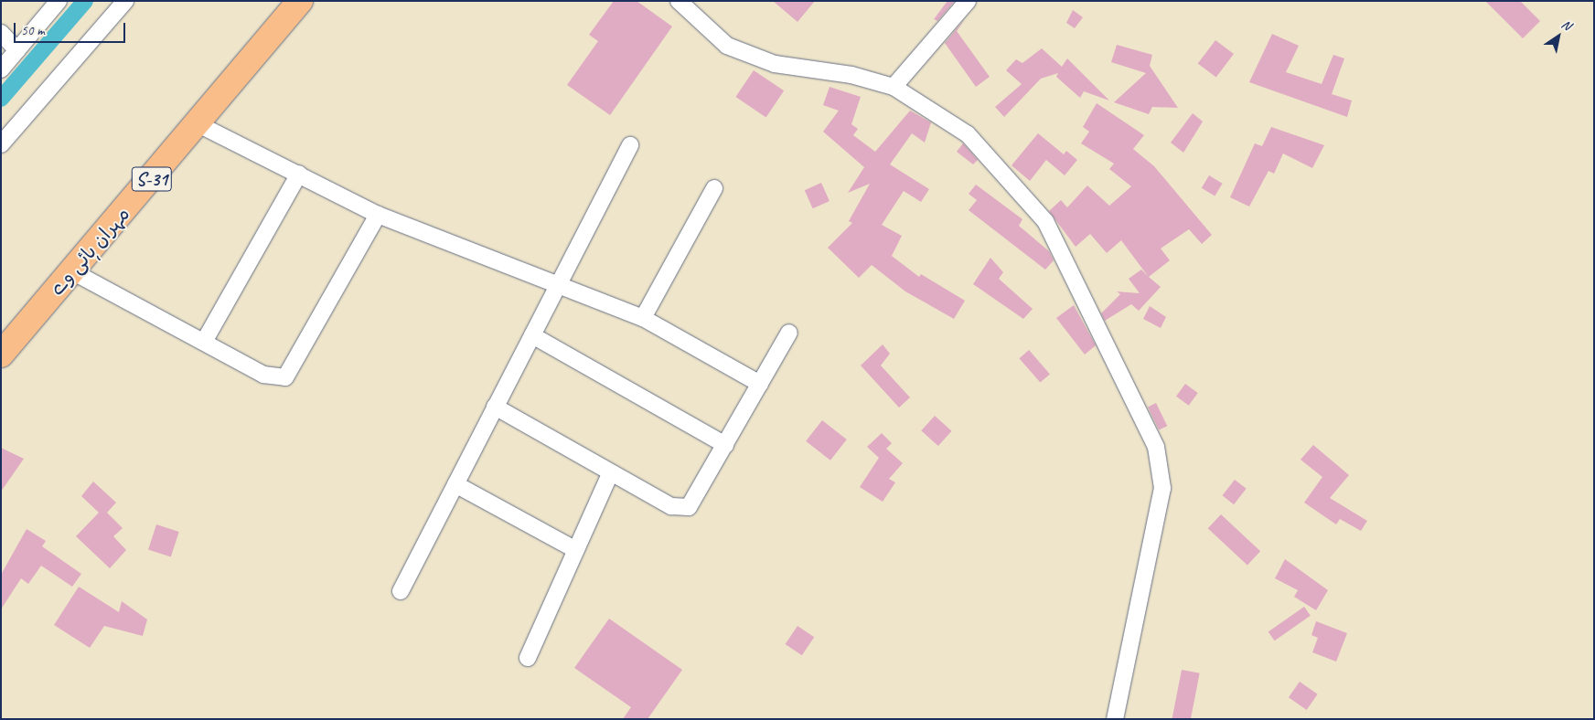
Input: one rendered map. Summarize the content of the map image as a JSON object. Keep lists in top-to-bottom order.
{
  "streets": {
    "main road": ["S-31", "مہران ہائی وے"]
  },
  "scale_bar": "50 m",
  "north": "top right"
}
